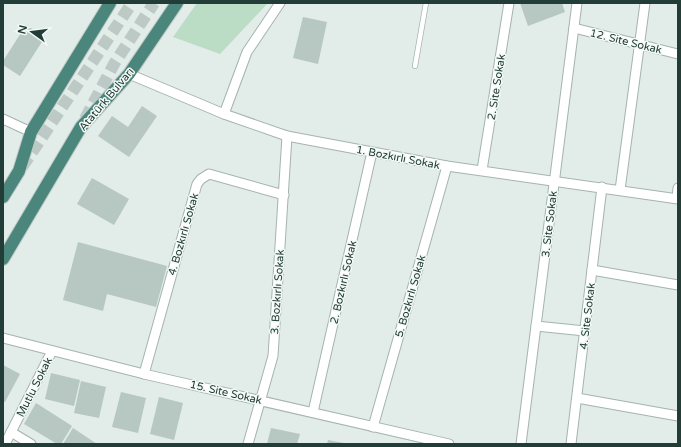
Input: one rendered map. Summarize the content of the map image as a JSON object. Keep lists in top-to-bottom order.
{
  "streets": {
    "highway": ["Atatürk Bulvarı"],
    "street": [
      "12. Site Sokak",
      "2. Site Sokak",
      "1. Bozkırlı Sokak",
      "3. Site Sokak",
      "4. Bozkırlı Sokak",
      "2. Bozkırlı Sokak",
      "3. Bozkırlı Sokak",
      "5. Bozkırlı Sokak",
      "4. Site Sokak",
      "Mutlu Sokak",
      "15. Site Sokak"
    ]
  },
  "crossings": [
    ["12. Site Sokak", "3. Site Sokak"],
    ["2. Site Sokak", "1. Bozkırlı Sokak"],
    ["Atatürk Bulvarı", "1. Bozkırlı Sokak"],
    ["1. Bozkırlı Sokak", "3. Site Sokak"],
    ["1. Bozkırlı Sokak", "2. Bozkırlı Sokak"],
    ["1. Bozkırlı Sokak", "3. Bozkırlı Sokak"],
    ["1. Bozkırlı Sokak", "5. Bozkırlı Sokak"],
    ["1. Bozkırlı Sokak", "4. Site Sokak"],
    ["4. Bozkırlı Sokak", "3. Bozkırlı Sokak"],
    ["4. Bozkırlı Sokak", "15. Site Sokak"],
    ["2. Bozkırlı Sokak", "15. Site Sokak"],
    ["3. Bozkırlı Sokak", "15. Site Sokak"],
    ["5. Bozkırlı Sokak", "15. Site Sokak"],
    ["Mutlu Sokak", "15. Site Sokak"]
  ],
  "north": "left"
}
